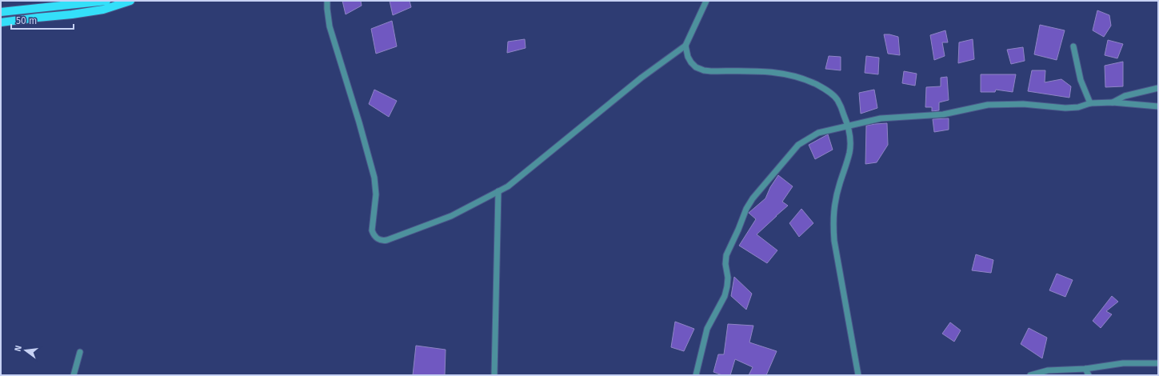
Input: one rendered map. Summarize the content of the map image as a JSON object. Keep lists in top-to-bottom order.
{
  "scale_bar": "50 m",
  "north": "left"
}
